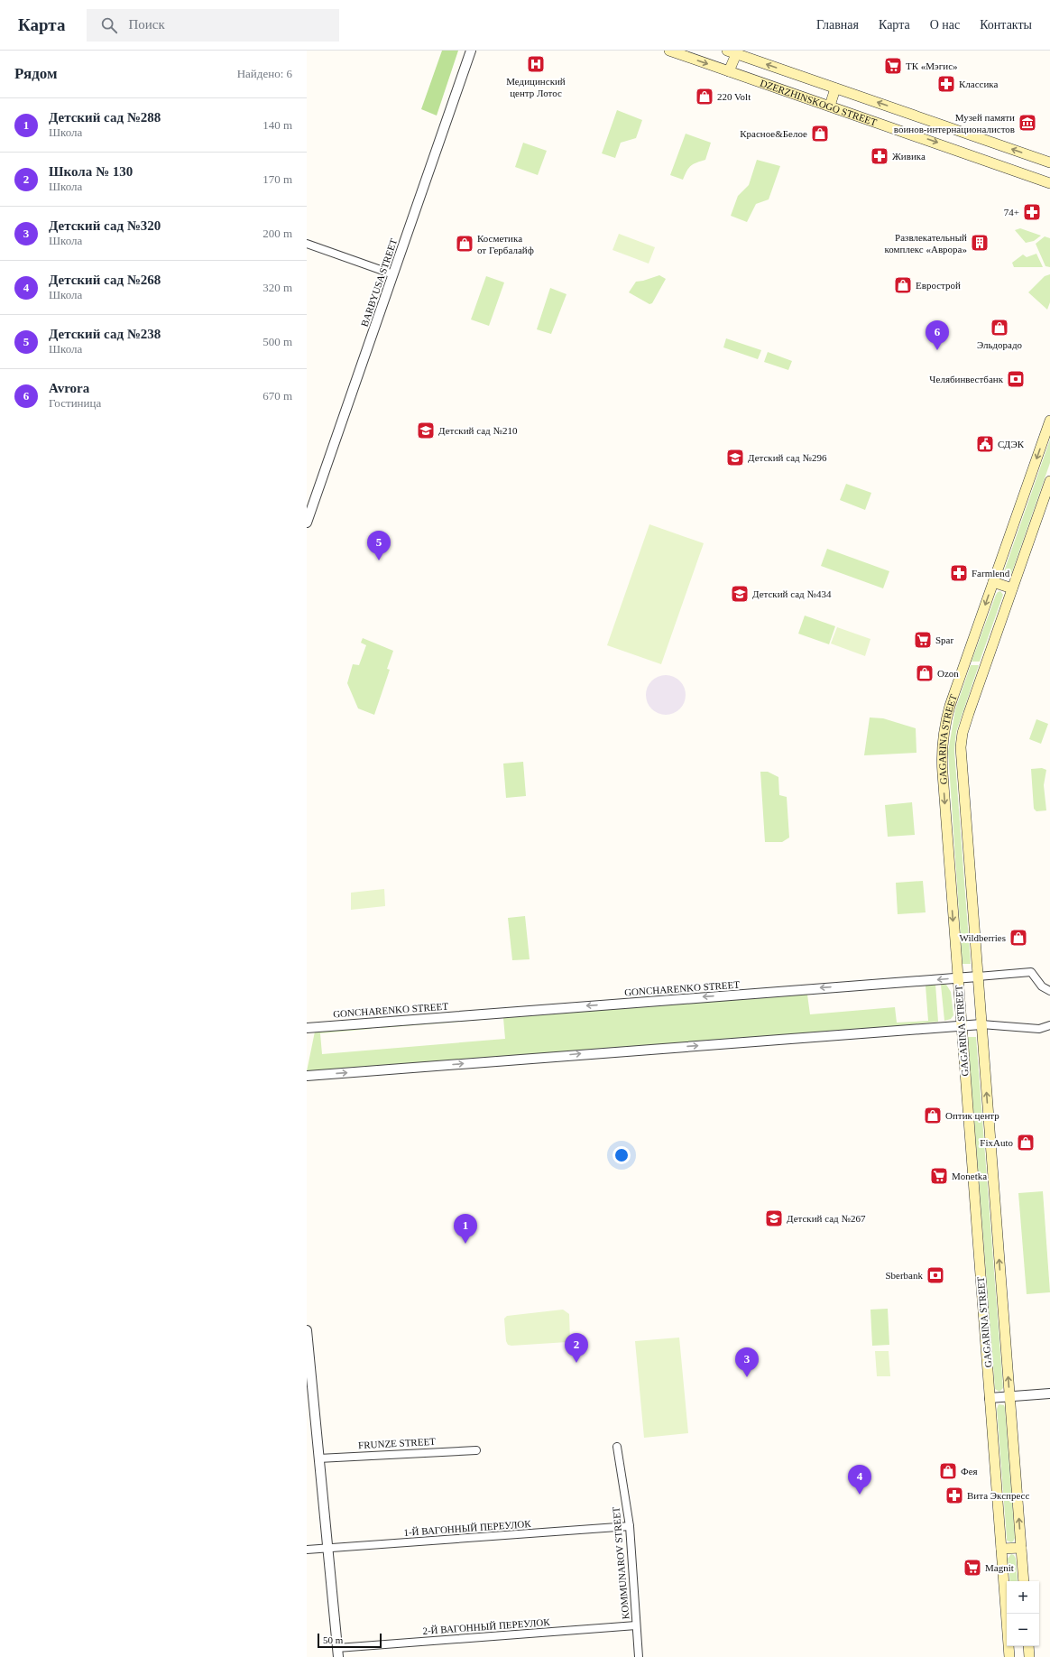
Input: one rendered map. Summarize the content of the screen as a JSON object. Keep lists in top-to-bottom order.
{
  "streets": {
    "main road": ["DZERZHINSKOGO STREET", "GAGARINA STREET"],
    "street": [
      "BARBYUSA STREET",
      "GONCHARENKO STREET",
      "FRUNZE STREET",
      "1-Й ВАГОННЫЙ ПЕРЕУЛОК",
      "KOMMUNAROV STREET",
      "2-Й ВАГОННЫЙ ПЕРЕУЛОК"
    ]
  },
  "crossings": [
    ["GAGARINA STREET", "GONCHARENKO STREET"],
    ["1-Й ВАГОННЫЙ ПЕРЕУЛОК", "KOMMUNAROV STREET"],
    ["KOMMUNAROV STREET", "2-Й ВАГОННЫЙ ПЕРЕУЛОК"]
  ],
  "places": {
    "hospital": ["Медицинский центр Лотос"],
    "supermarket": [
      "ТК «Мэгис»",
      "Spar",
      "Monetka",
      "Magnit"
    ],
    "pharmacy": [
      "Классика",
      "Живика",
      "74+",
      "Farmlend",
      "Вита Экспресс"
    ],
    "shop": [
      "220 Volt",
      "Красное&Белое",
      "Косметика от Гербалайф",
      "Еврострой",
      "Эльдорадо",
      "Ozon",
      "Wildberries",
      "Оптик центр",
      "FixAuto",
      "Фея"
    ],
    "museum": ["Музей памяти воинов-интернационалистов"],
    "building": ["Развлекательный комплекс «Аврора»"],
    "bank": ["Челябинвестбанк", "Sberbank"],
    "school or university": [
      "Детский сад №210",
      "Детский сад №296",
      "Детский сад №434",
      "Детский сад №267"
    ],
    "public building": ["СДЭК"]
  },
  "scale_bar": "50 m",
  "page": {
    "header": "Карта",
    "search": "Поиск",
    "nav": [
      "Главная",
      "Карта",
      "О нас",
      "Контакты"
    ],
    "heading": ["Рядом", "Найдено: 6"],
    "list": [
      {
        "mark": "1",
        "name": "Детский сад №288",
        "note": "Школа",
        "value": "140 m"
      },
      {
        "mark": "2",
        "name": "Школа № 130",
        "note": "Школа",
        "value": "170 m"
      },
      {
        "mark": "3",
        "name": "Детский сад №320",
        "note": "Школа",
        "value": "200 m"
      },
      {
        "mark": "4",
        "name": "Детский сад №268",
        "note": "Школа",
        "value": "320 m"
      },
      {
        "mark": "5",
        "name": "Детский сад №238",
        "note": "Школа",
        "value": "500 m"
      },
      {
        "mark": "6",
        "name": "Avrora",
        "note": "Гостиница",
        "value": "670 m"
      }
    ],
    "pins": [
      "6",
      "5",
      "1",
      "2",
      "3",
      "4"
    ],
    "map_buttons": ["+", "−"],
    "scale": "50 m"
  }
}
